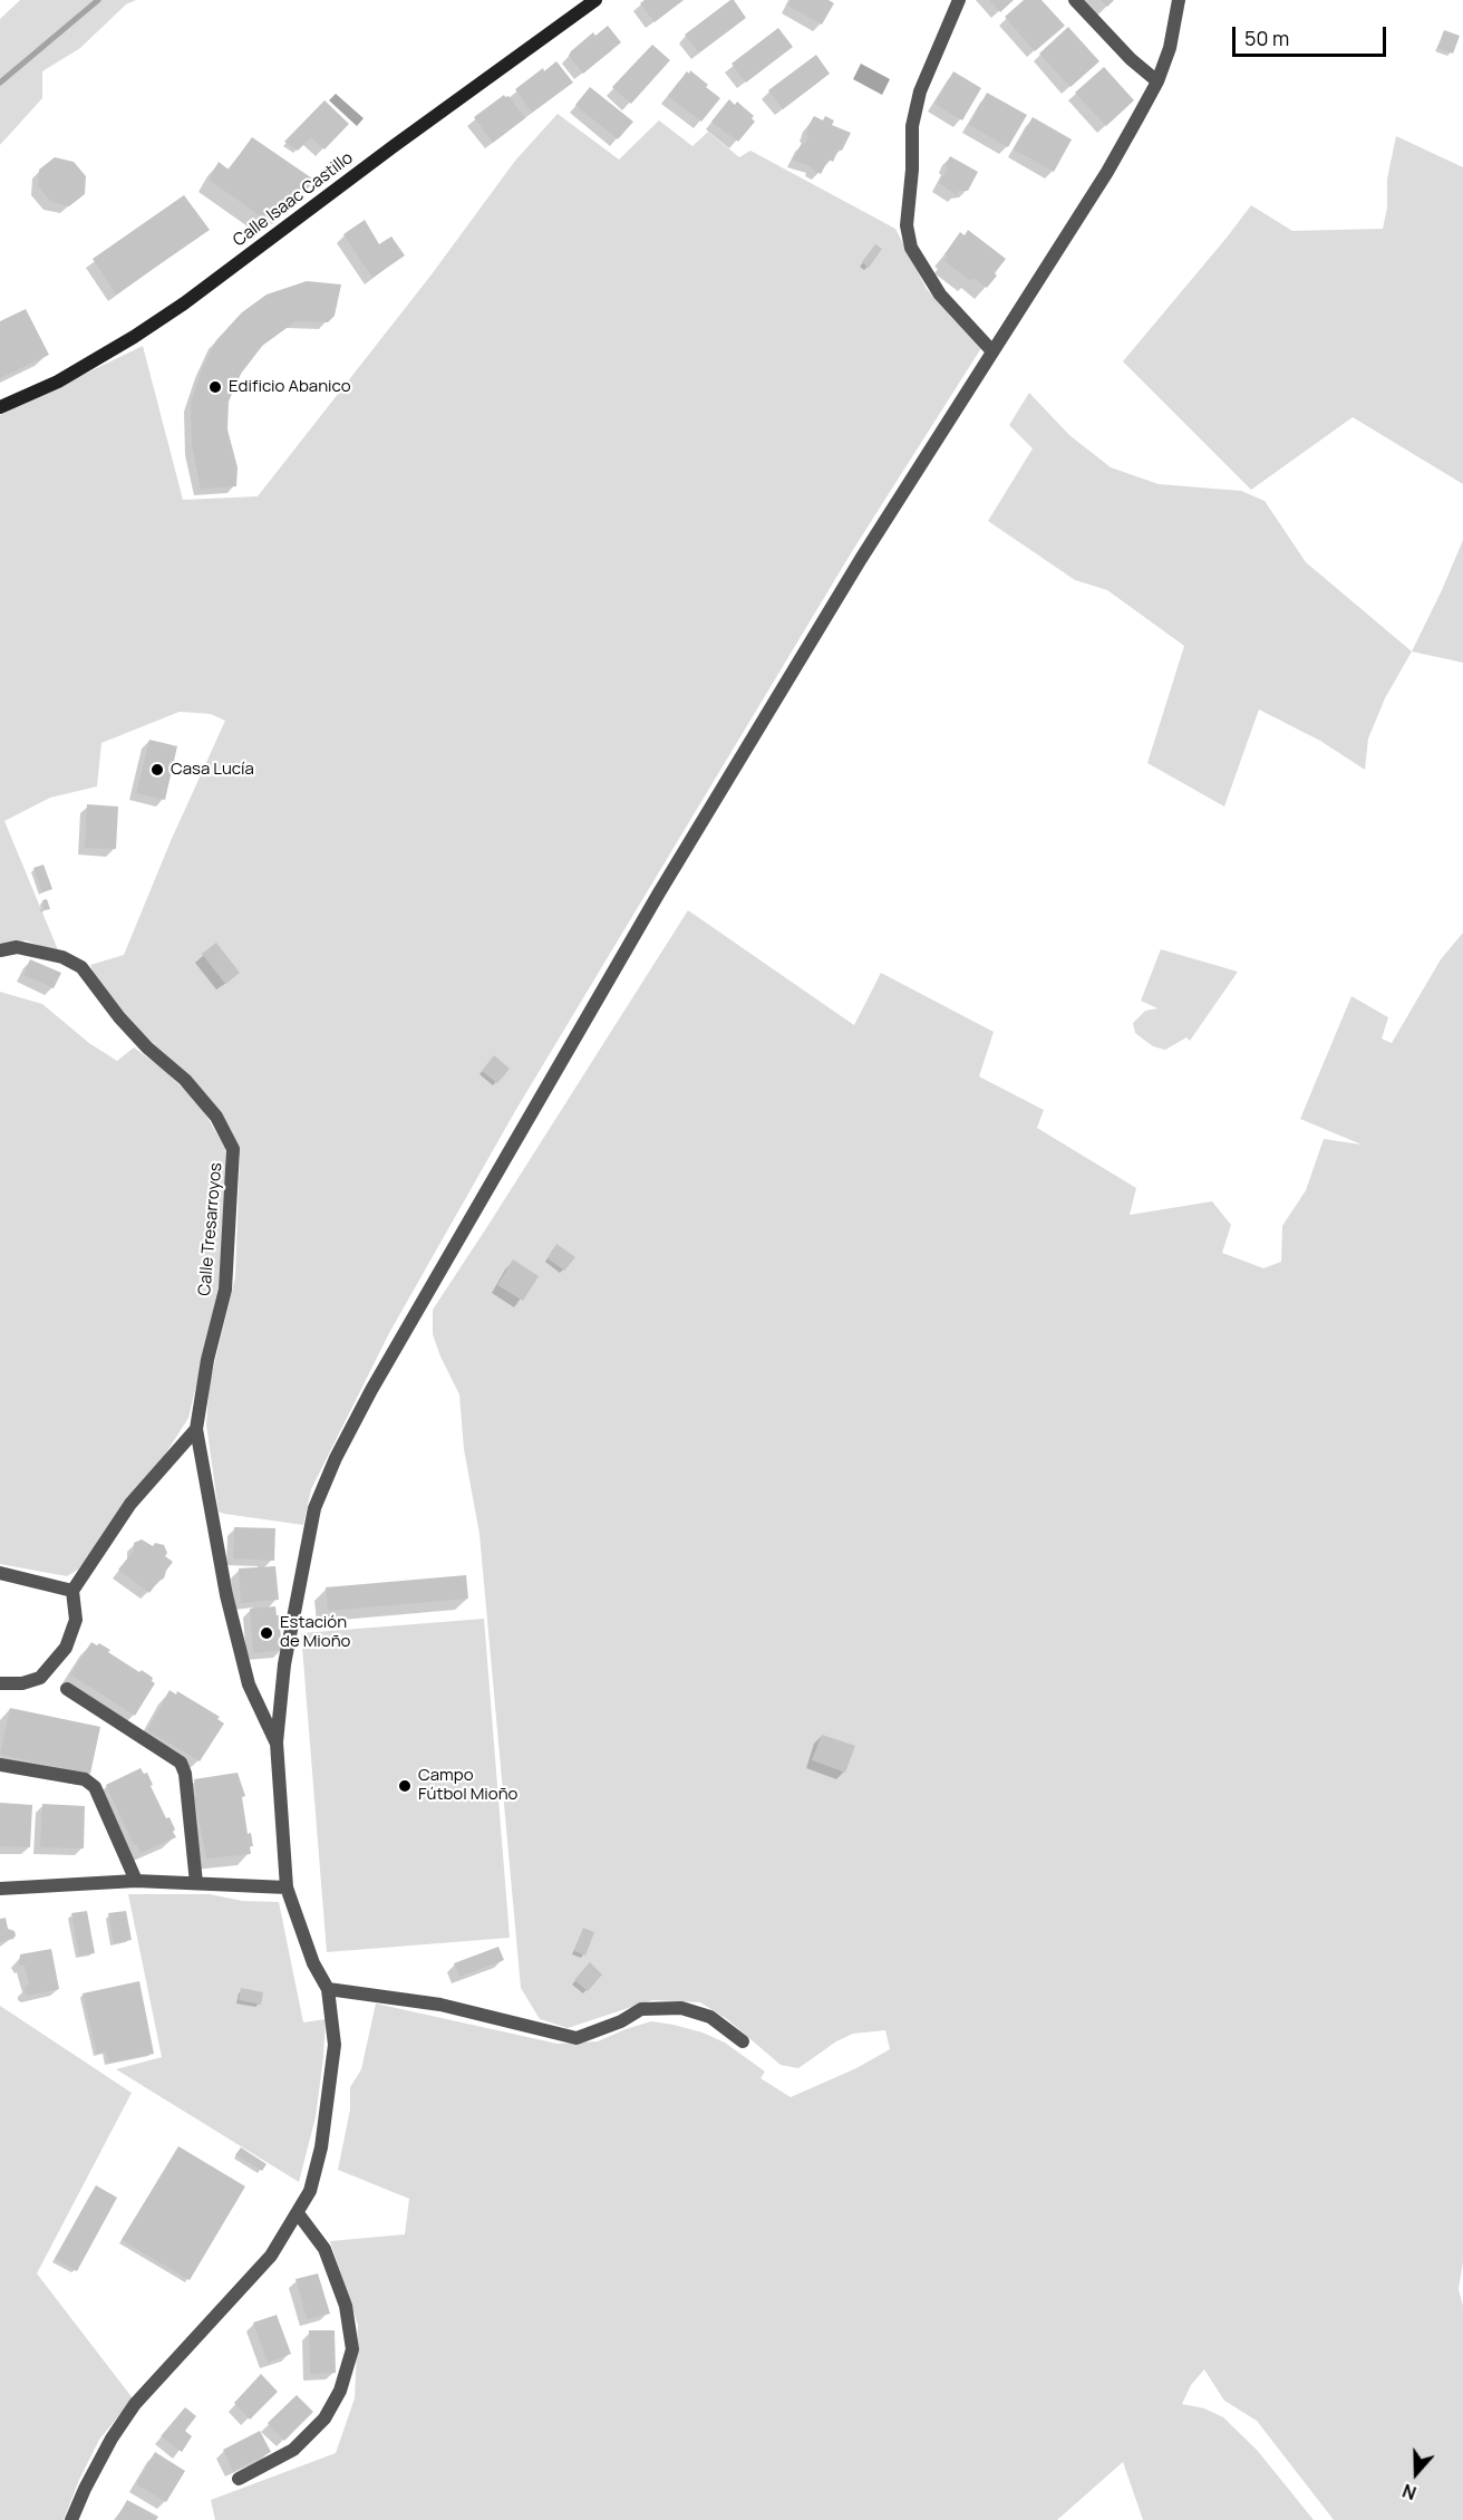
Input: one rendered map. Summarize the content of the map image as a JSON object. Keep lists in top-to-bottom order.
{
  "streets": {
    "street": ["Calle Isaac Castillo", "Calle Tresarroyos"]
  },
  "places": [
    "Edificio Abanico",
    "Casa Lucía",
    "Estación de Mioño",
    "Campo Fútbol Mioño"
  ],
  "scale_bar": "50 m",
  "north": "bottom"
}
